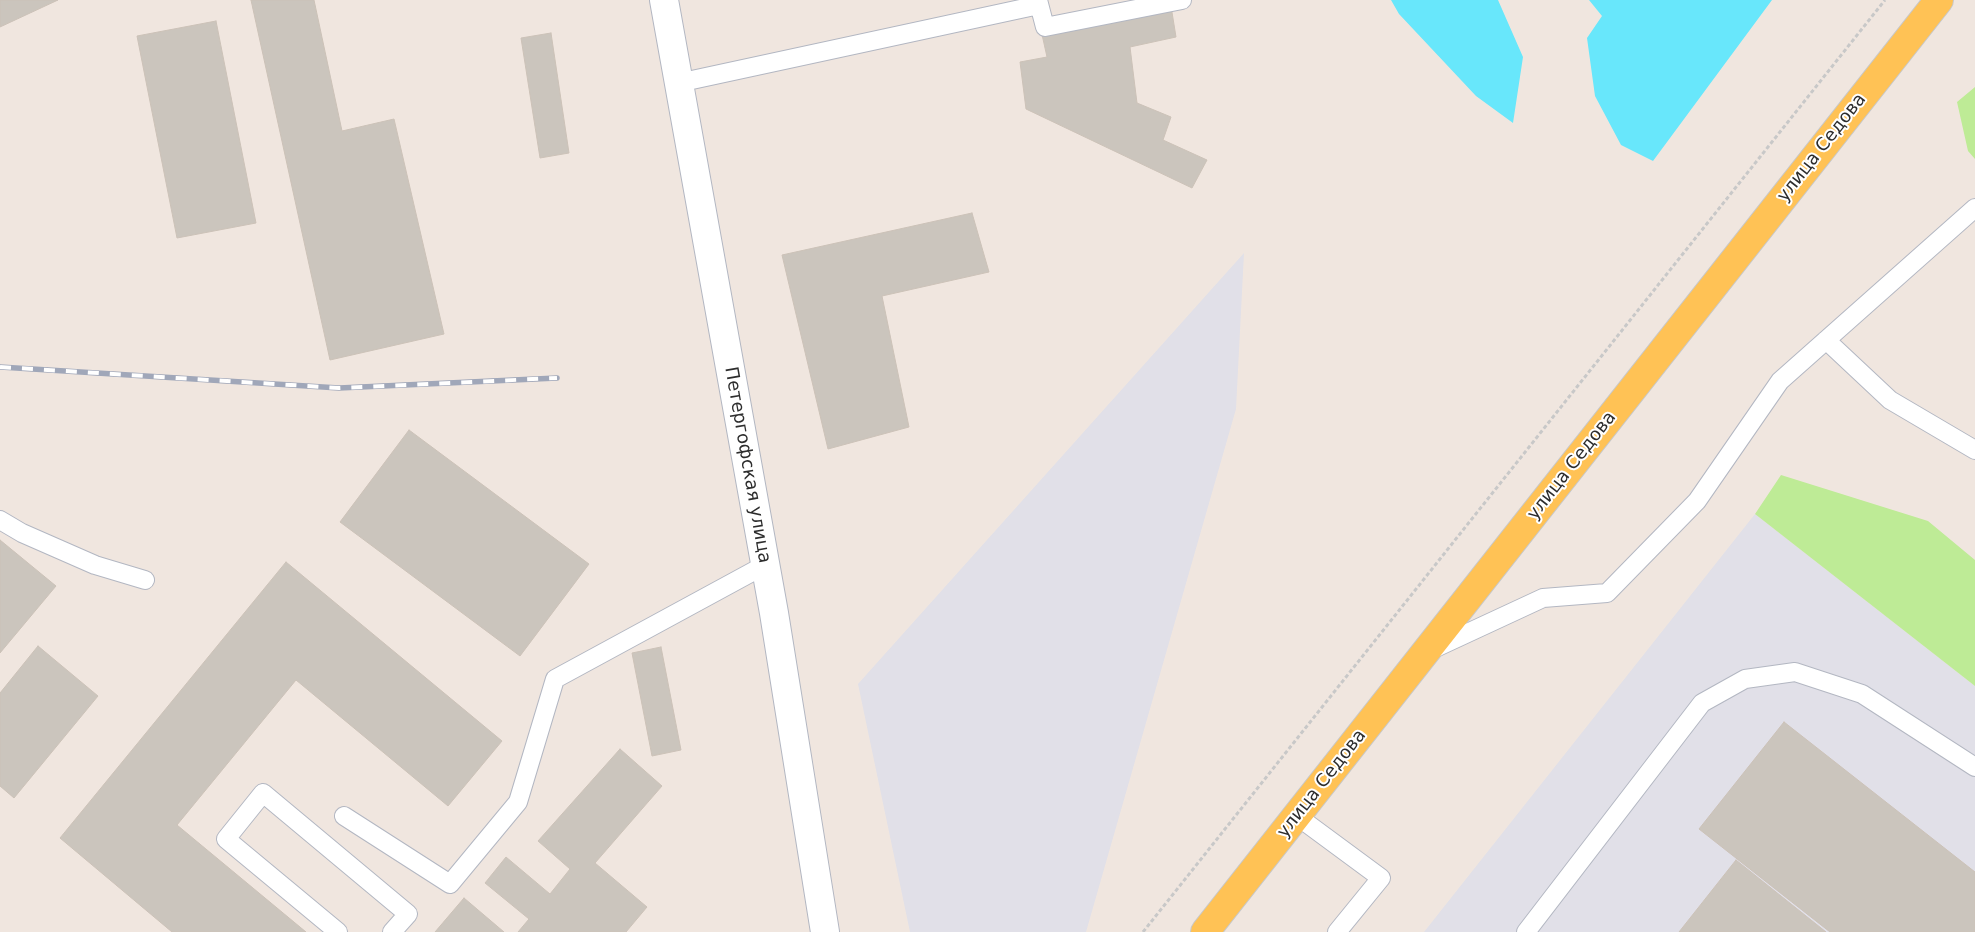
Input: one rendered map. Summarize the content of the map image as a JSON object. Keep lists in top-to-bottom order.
{
  "streets": {
    "main road": ["улица Седова"],
    "street": ["Петергофская улица"]
  }
}
